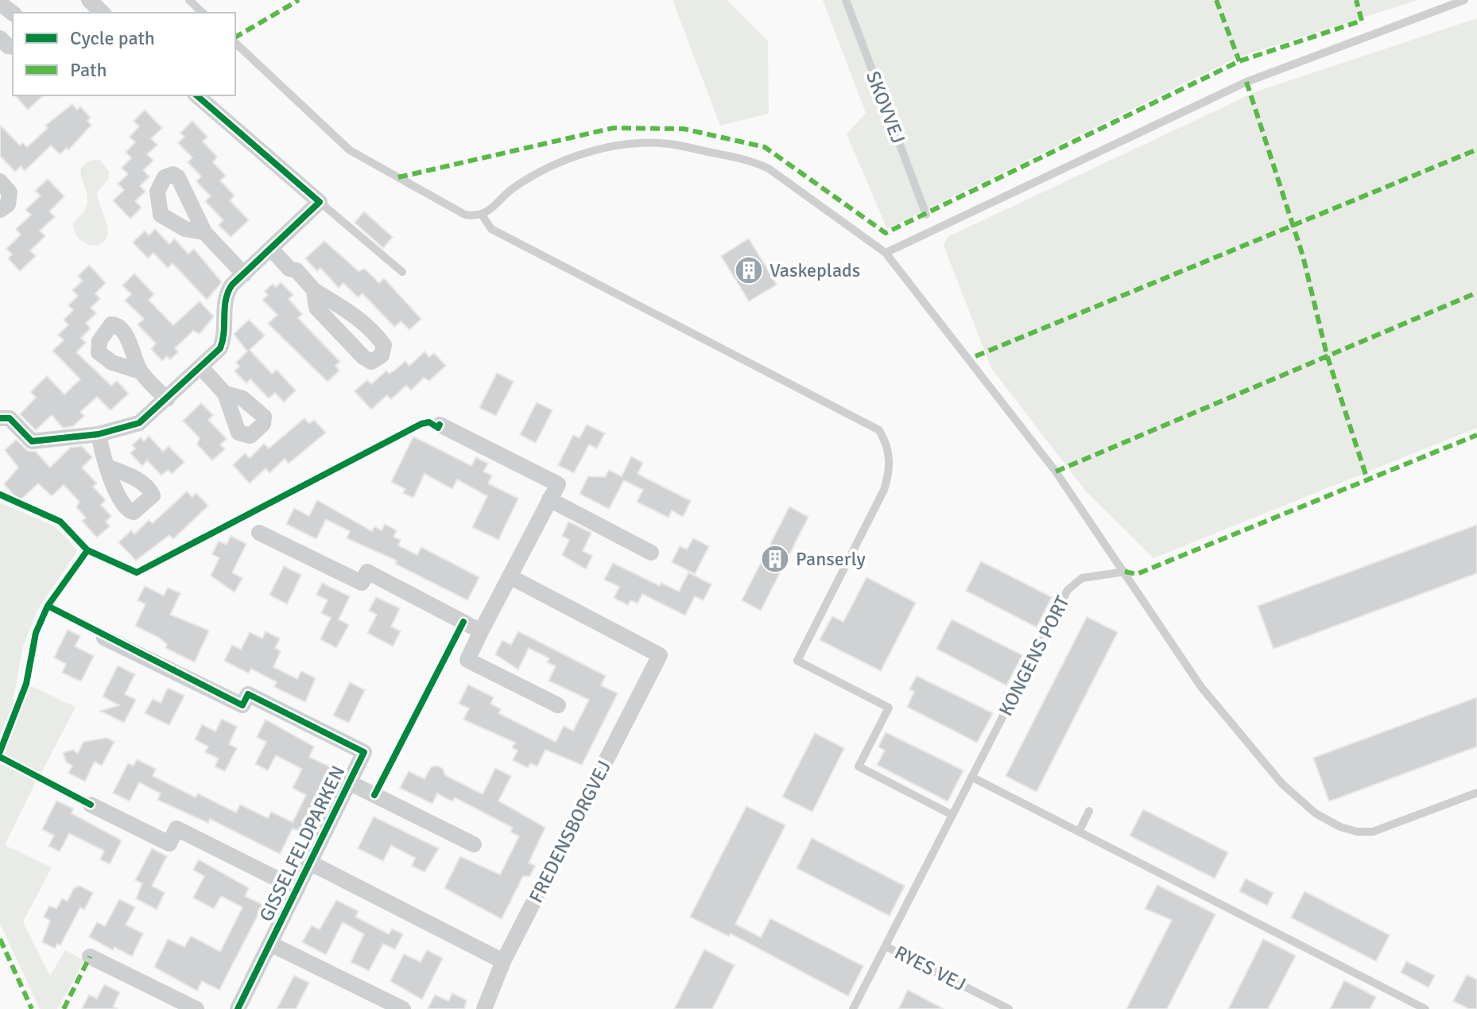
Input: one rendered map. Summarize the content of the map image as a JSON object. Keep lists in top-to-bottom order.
{
  "streets": {
    "street": ["FREDENSBORGVEJ", "GISSELFELDPARKEN"],
    "lane": ["SKOVVEJ", "KONGENS PORT", "RYES VEJ"]
  },
  "crossings": [
    ["KONGENS PORT", "RYES VEJ"],
    ["FREDENSBORGVEJ", "GISSELFELDPARKEN"]
  ],
  "places": {
    "building": ["Vaskeplads", "Panserly"]
  },
  "legend": ["Cycle path", "Path"]
}
